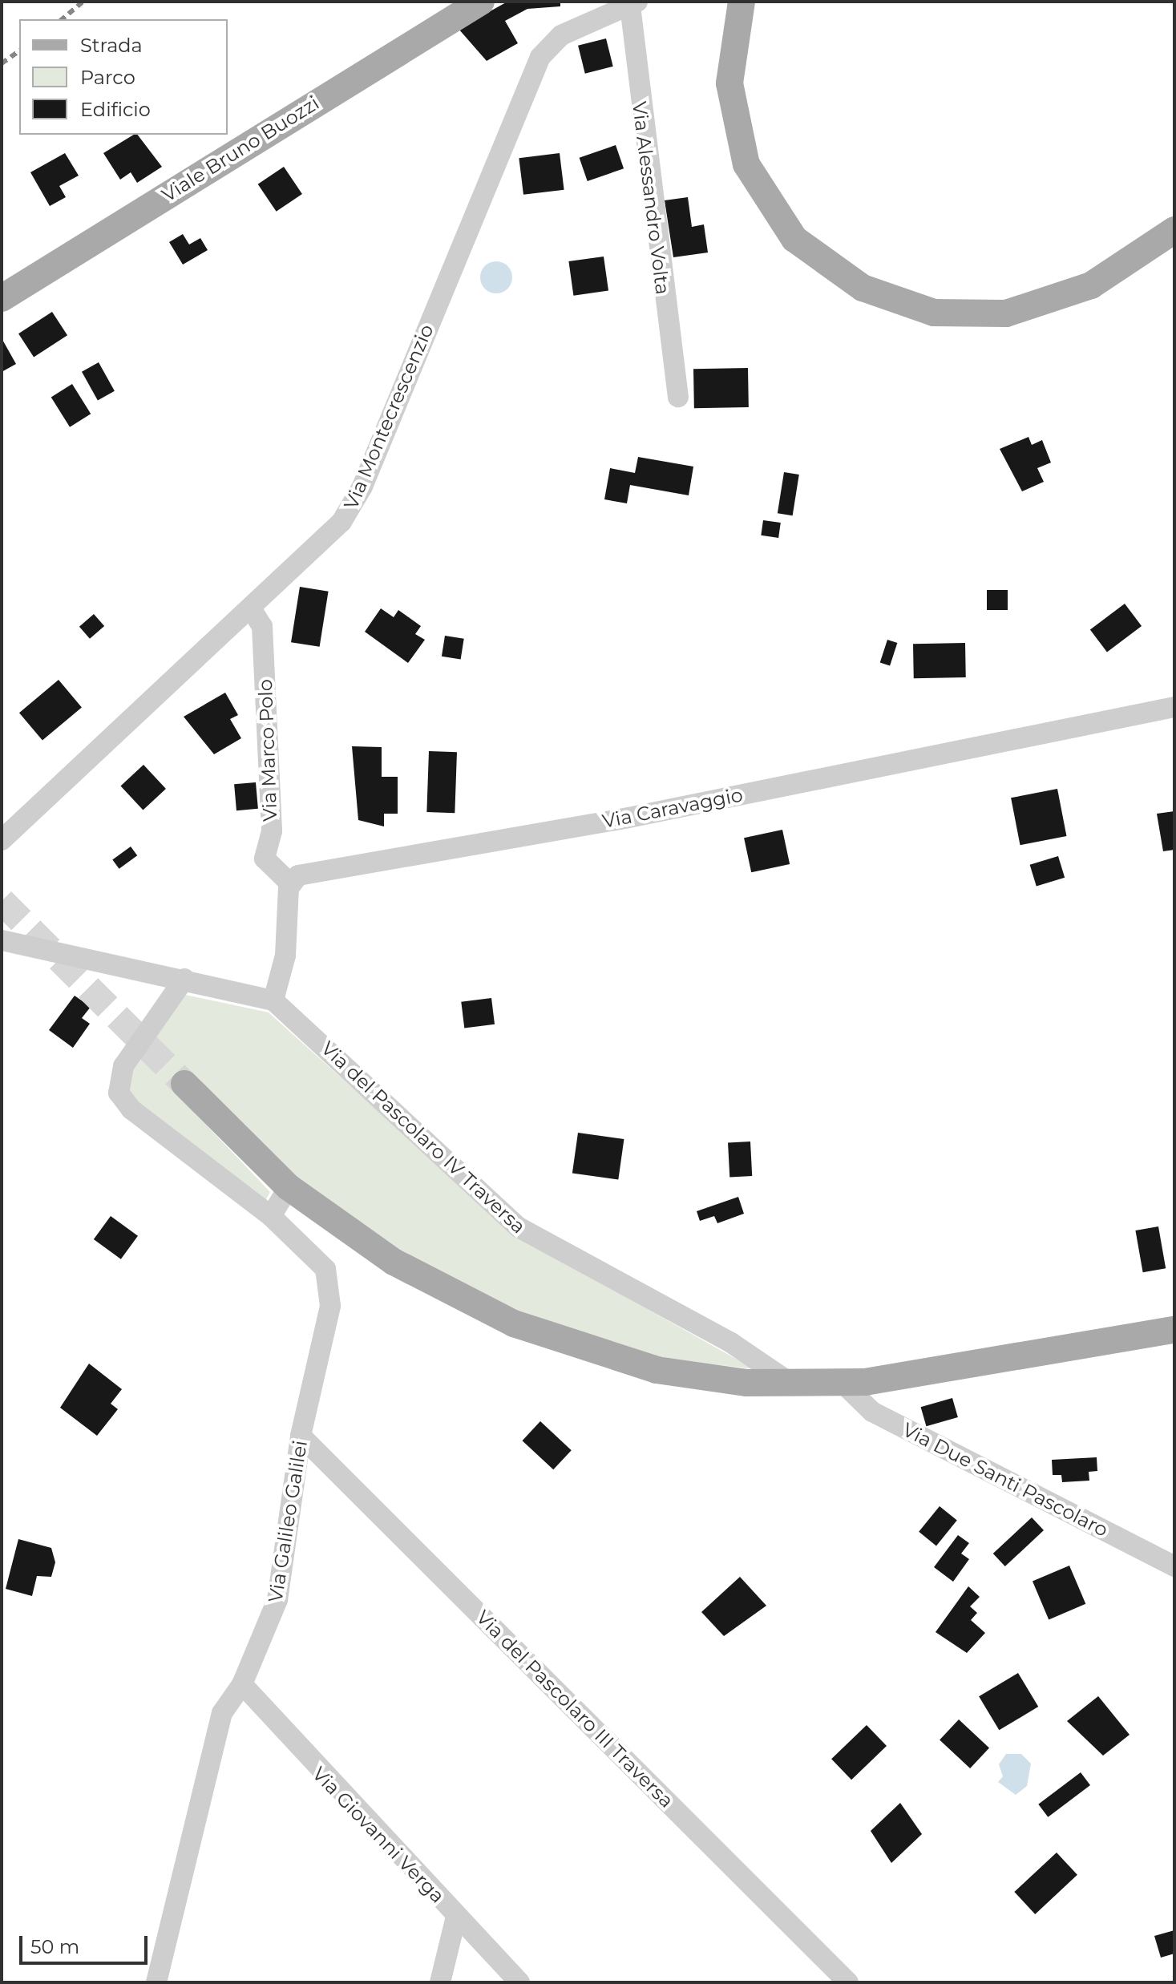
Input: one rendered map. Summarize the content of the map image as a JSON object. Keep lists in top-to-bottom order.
{
  "streets": {
    "main road": ["Viale Bruno Buozzi"],
    "street": [
      "Via Alessandro Volta",
      "Via Montecrescenzio",
      "Via Marco Polo",
      "Via Caravaggio",
      "Via del Pascolaro IV Traversa",
      "Via Due Santi Pascolaro",
      "Via Galileo Galilei",
      "Via del Pascolaro III Traversa",
      "Via Giovanni Verga"
    ]
  },
  "crossings": [
    ["Via Alessandro Volta", "Via Montecrescenzio"],
    ["Via Montecrescenzio", "Via Marco Polo"],
    ["Via Marco Polo", "Via Caravaggio"],
    ["Via del Pascolaro IV Traversa", "Via Galileo Galilei"],
    ["Via Galileo Galilei", "Via del Pascolaro III Traversa"],
    ["Via Galileo Galilei", "Via Giovanni Verga"]
  ],
  "legend": ["Strada", "Parco", "Edificio"],
  "scale_bar": "50 m"
}
